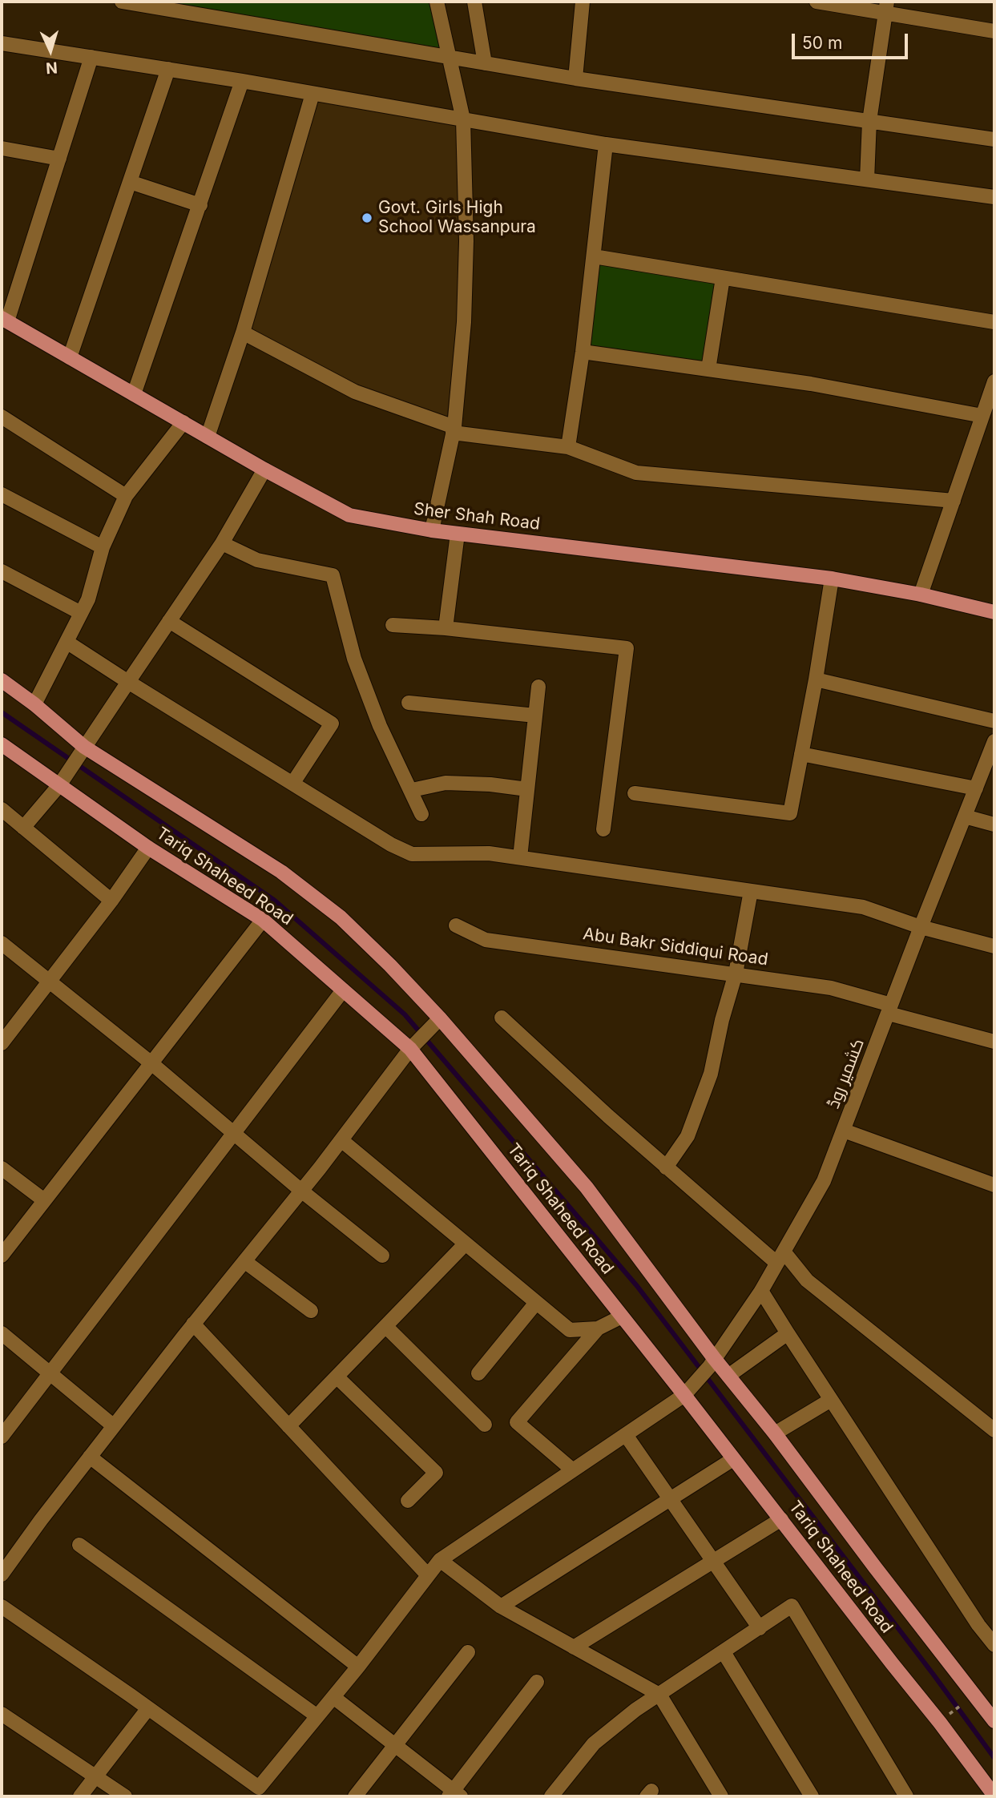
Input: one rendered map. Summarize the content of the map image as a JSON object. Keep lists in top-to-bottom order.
{
  "streets": {
    "main road": ["Sher Shah Road", "Tariq Shaheed Road"],
    "street": ["Abu Bakr Siddiqui Road", "کشمیر روڈ"]
  },
  "crossings": [
    ["Tariq Shaheed Road", "کشمیر روڈ"],
    ["Abu Bakr Siddiqui Road", "کشمیر روڈ"]
  ],
  "places": ["Govt. Girls High School Wassanpura"],
  "scale_bar": "50 m",
  "north": "bottom"
}
